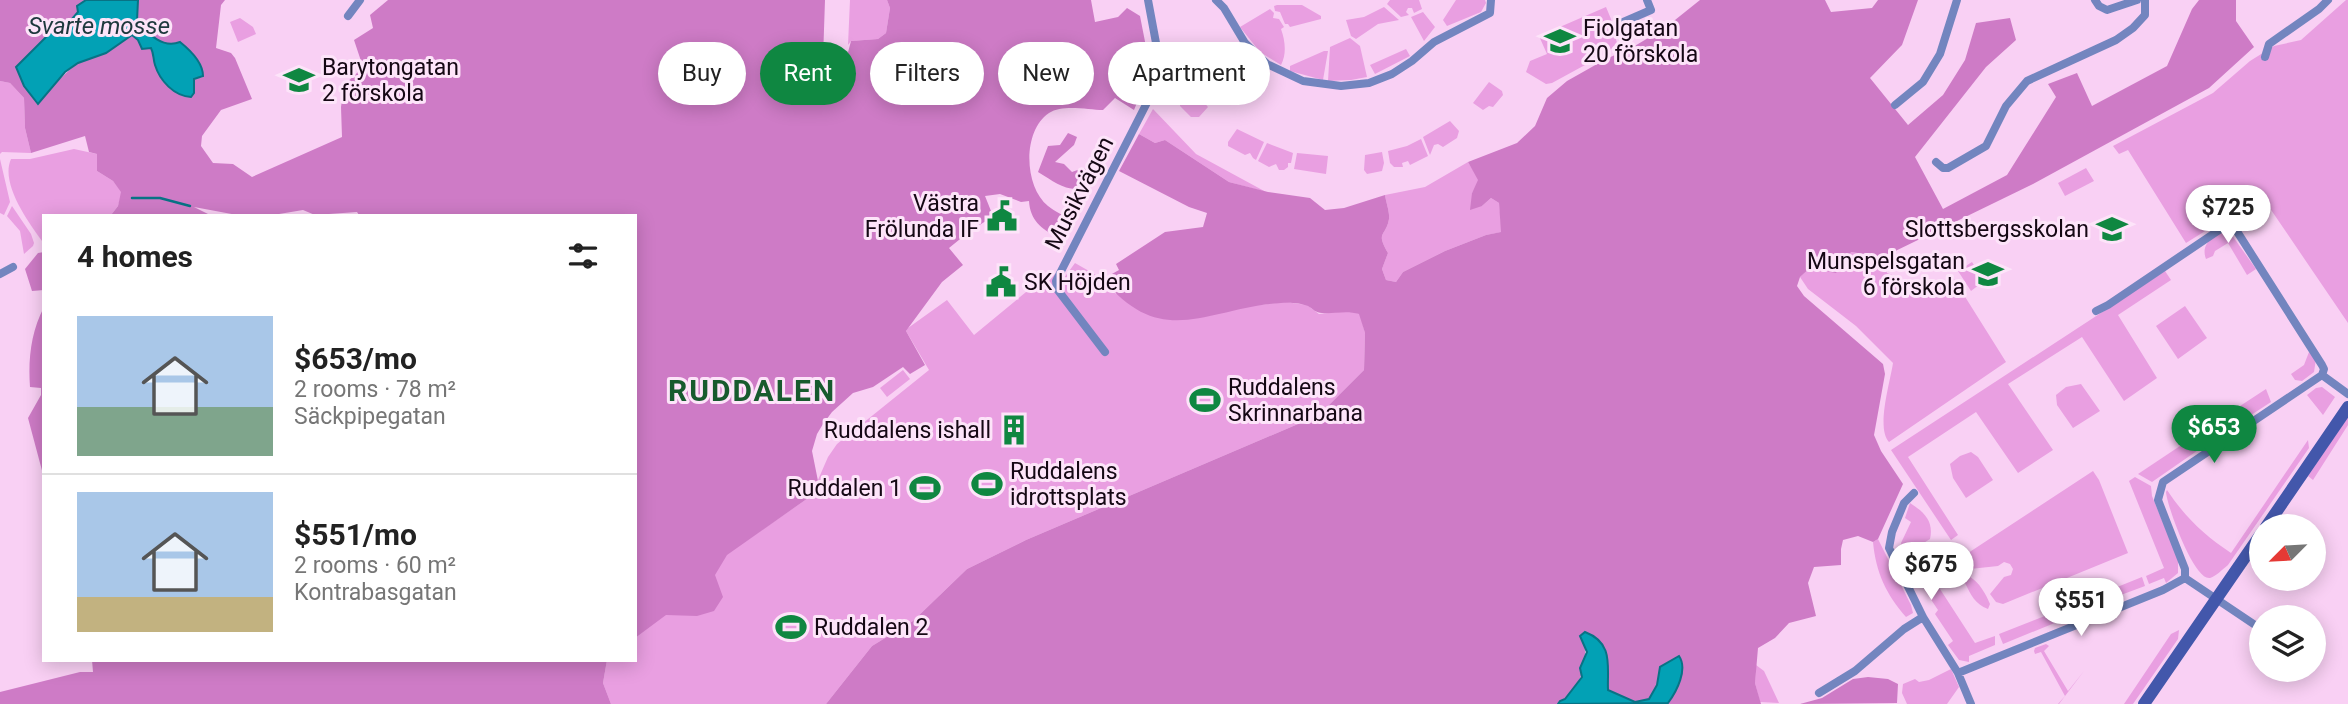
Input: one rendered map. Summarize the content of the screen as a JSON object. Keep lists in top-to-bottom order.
{
  "streets": {
    "street": ["Musikvägen"]
  },
  "districts": ["RUDDALEN"],
  "water": ["Svarte mosse"],
  "places": {
    "school or university": [
      "Fiolgatan 20 förskola",
      "Barytongatan 2 förskola",
      "Slottsbergsskolan",
      "Munspelsgatan 6 förskola"
    ],
    "public building": ["Västra Frölunda IF", "SK Höjden"],
    "sports": [
      "Ruddalens Skrinnarbana",
      "Ruddalens idrottsplats",
      "Ruddalen 1",
      "Ruddalen 2"
    ],
    "building": ["Ruddalens ishall"]
  },
  "north": "bottom left",
  "page": {
    "chip": [
      "Buy",
      "Rent",
      "Filters",
      "New",
      "Apartment"
    ],
    "price": [
      "$725",
      "$653",
      "$675",
      "$551"
    ],
    "heading": "4 homes",
    "list": [
      {
        "name": "$653/mo",
        "note": "2 rooms · 78 m² · Säckpipegatan"
      },
      {
        "name": "$551/mo",
        "note": "2 rooms · 60 m² · Kontrabasgatan"
      }
    ]
  }
}
